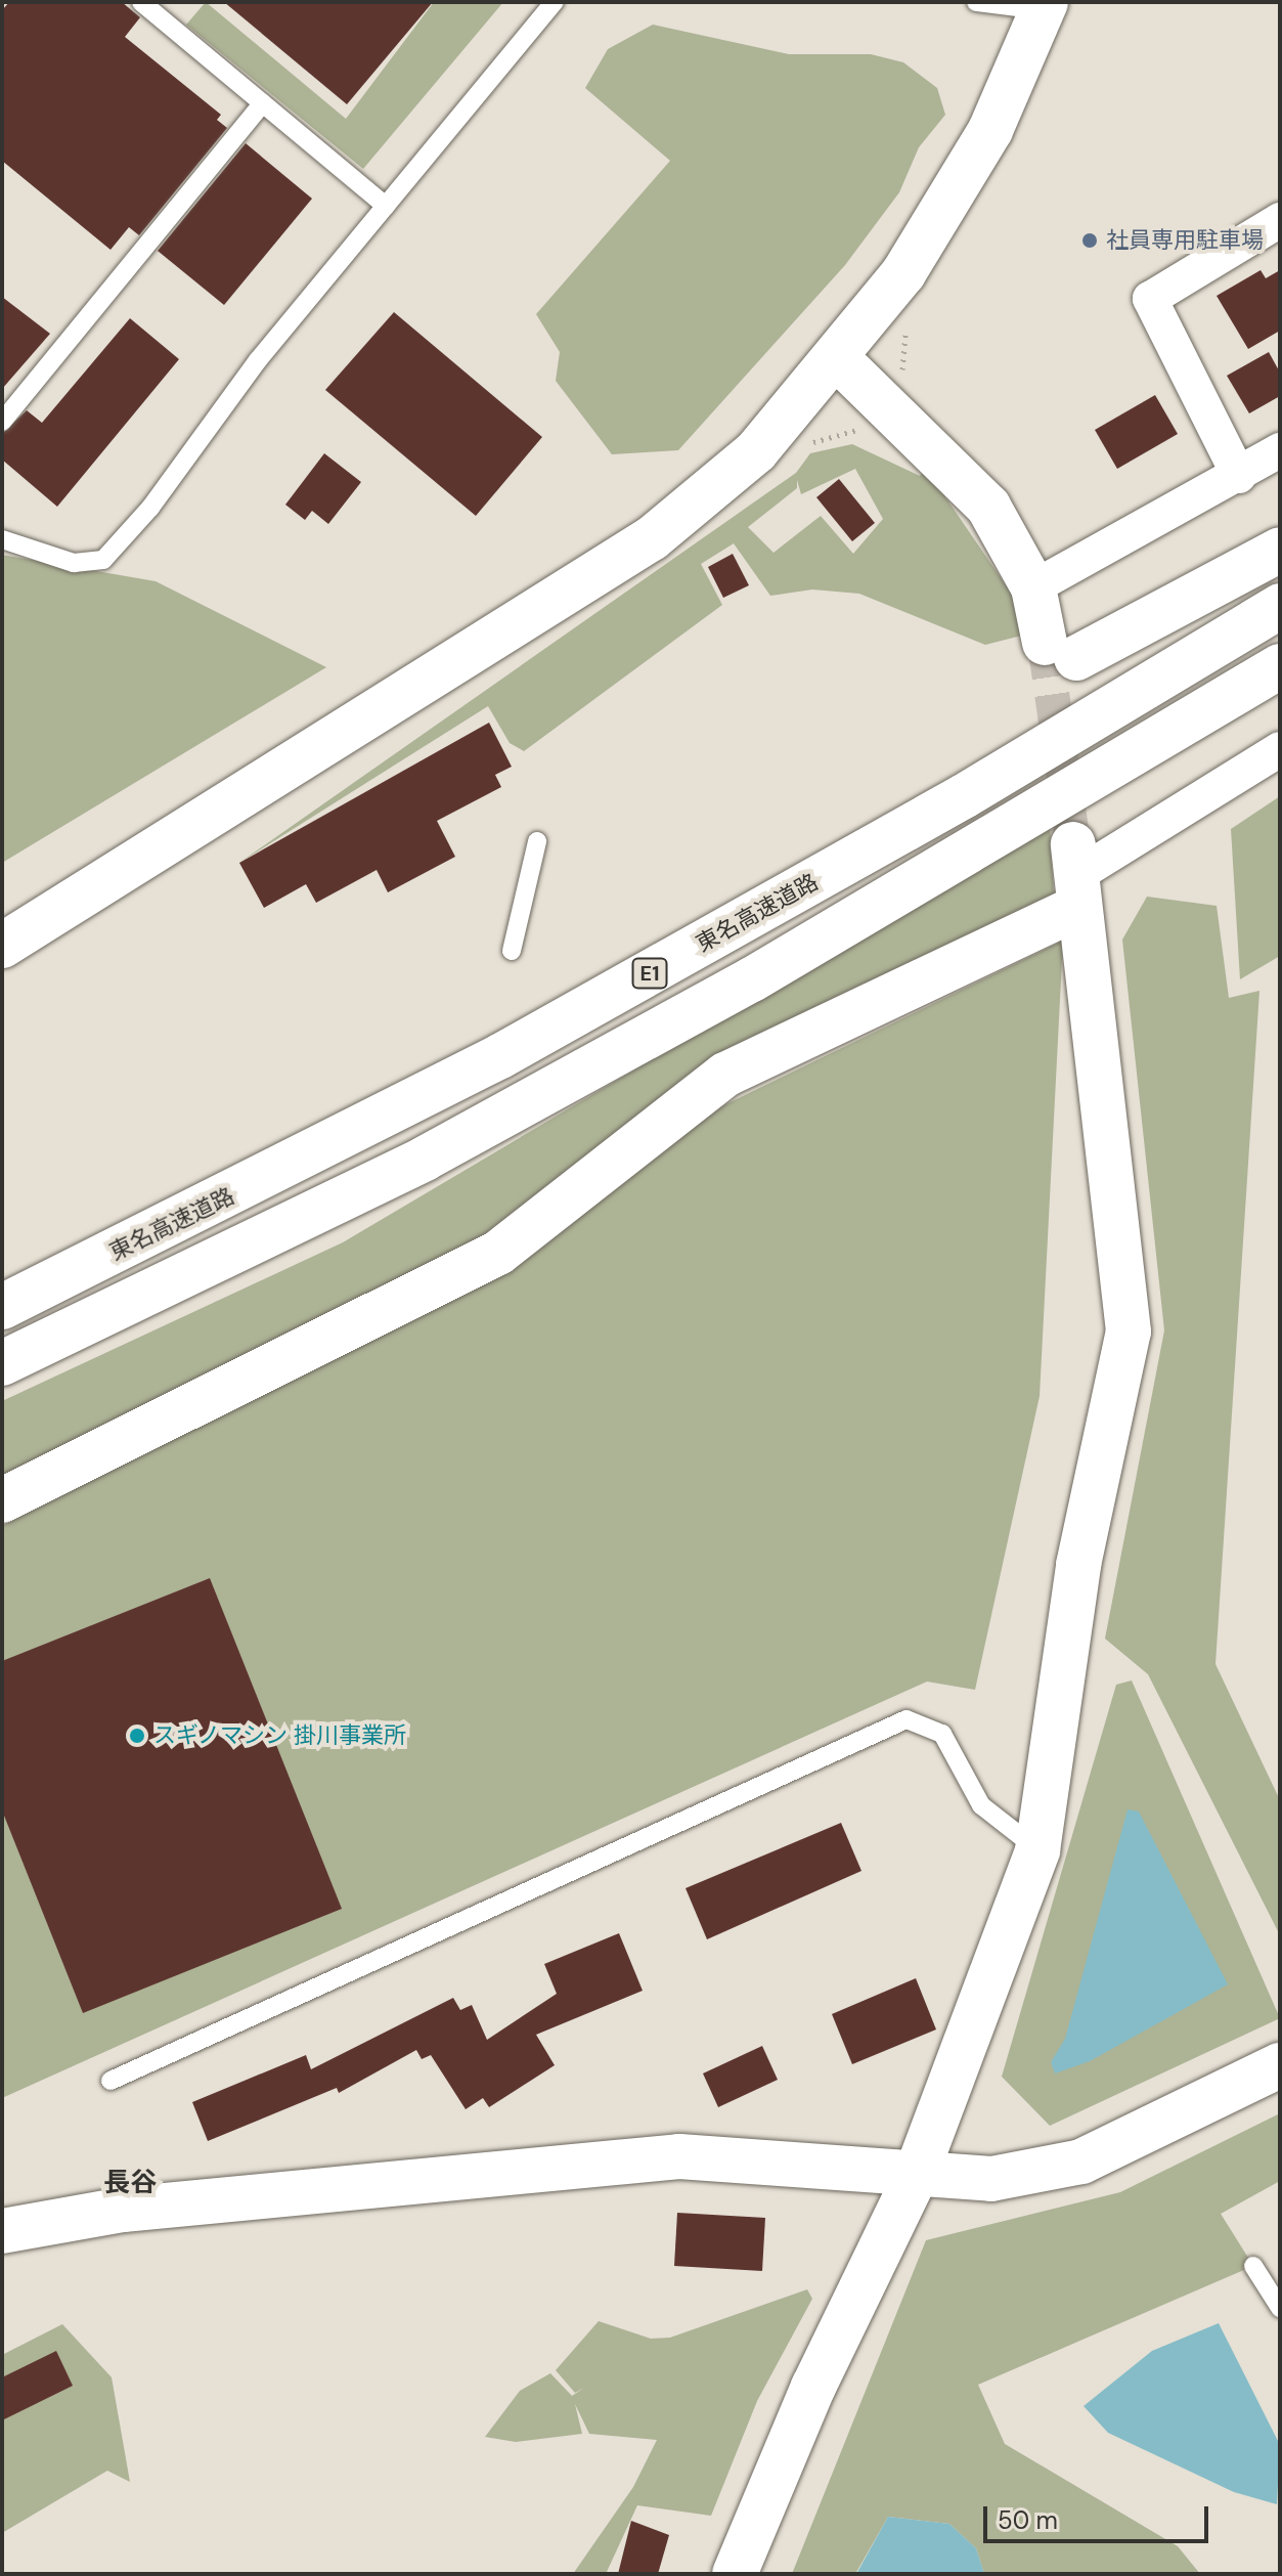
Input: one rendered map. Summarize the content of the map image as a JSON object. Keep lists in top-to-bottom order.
{
  "streets": {
    "main road": ["東名高速道路", "E1"]
  },
  "districts": ["長谷"],
  "places": ["社員専用駐車場", "スギノマシン 掛川事業所"],
  "scale_bar": "50 m"
}
